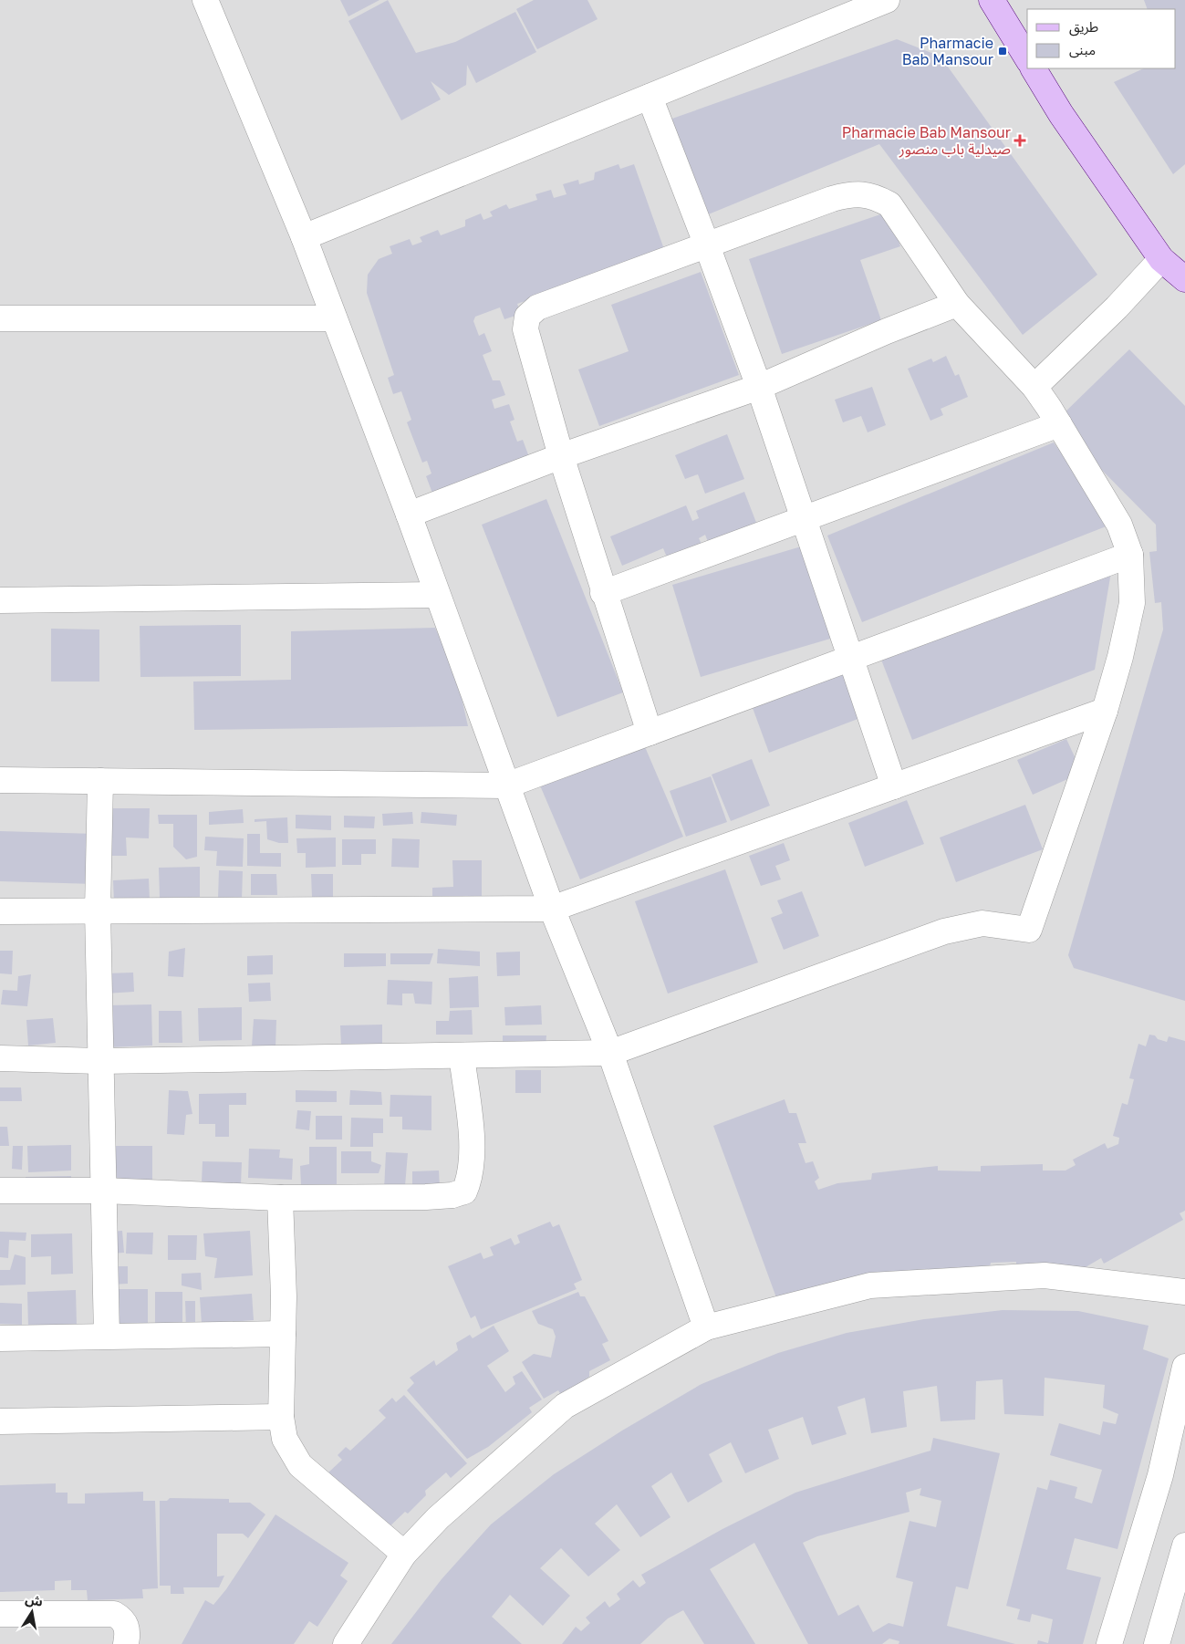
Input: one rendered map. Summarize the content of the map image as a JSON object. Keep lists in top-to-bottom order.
{
  "places": {
    "transit": ["Pharmacie Bab Mansour"],
    "health": ["Pharmacie Bab Mansour صيدلية باب منصور"]
  },
  "legend": ["طريق", "مبنى"],
  "north": "top"
}
